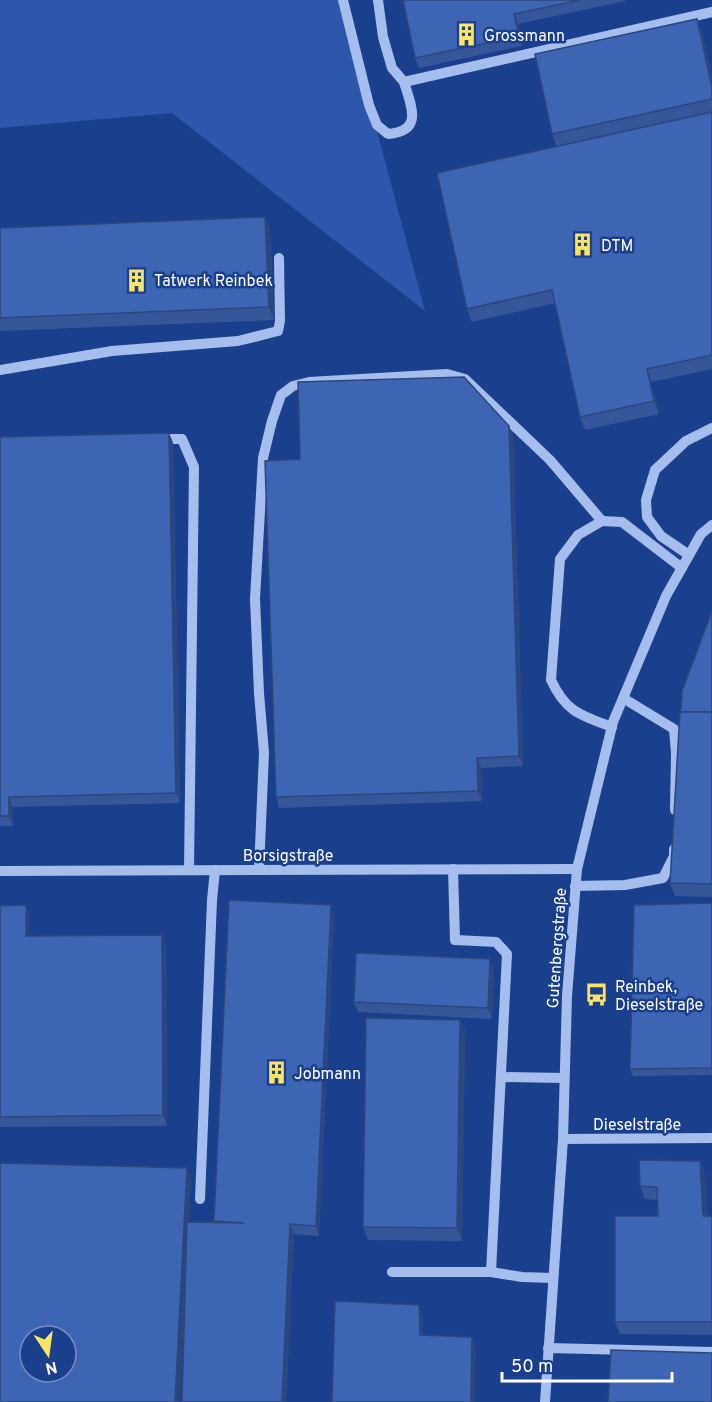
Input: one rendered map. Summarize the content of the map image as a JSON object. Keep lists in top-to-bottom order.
{
  "streets": {
    "street": ["Borsigstraße", "Gutenbergstraße", "Dieselstraße"]
  },
  "crossings": [
    ["Borsigstraße", "Gutenbergstraße"],
    ["Gutenbergstraße", "Dieselstraße"]
  ],
  "places": {
    "building": [
      "Grossmann",
      "DTM",
      "Tatwerk Reinbek",
      "Jobmann"
    ],
    "bus stop": ["Reinbek, Dieselstraße"]
  },
  "scale_bar": "50 m",
  "north": "bottom"
}
